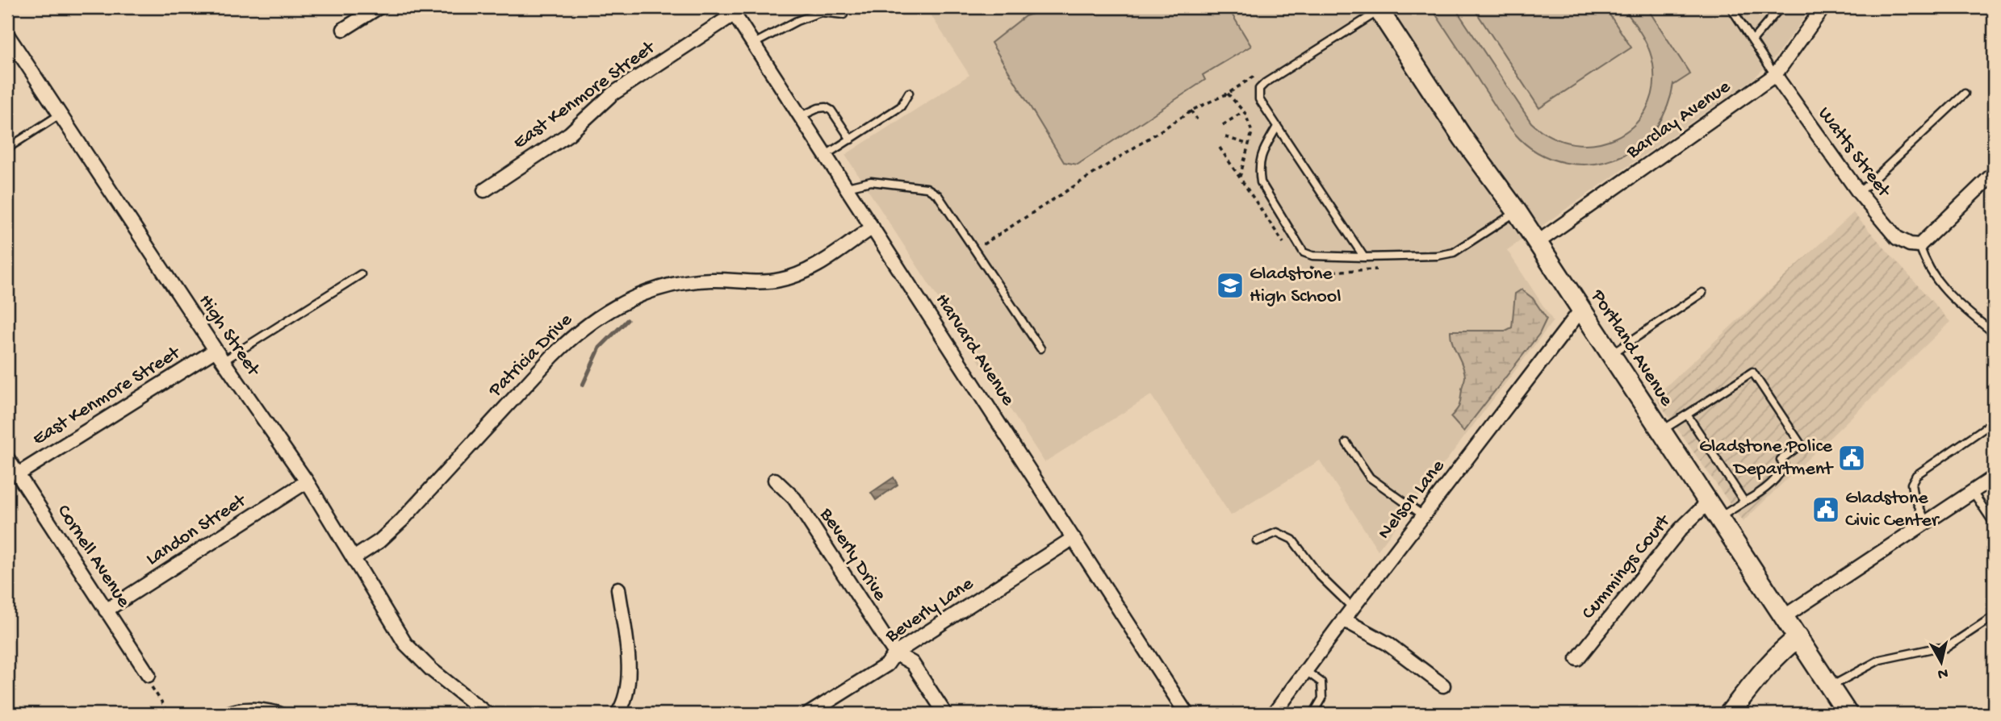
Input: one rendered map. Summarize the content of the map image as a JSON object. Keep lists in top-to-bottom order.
{
  "streets": {
    "street": [
      "East Kenmore Street",
      "Barclay Avenue",
      "Watts Street",
      "High Street",
      "Portland Avenue",
      "Harvard Avenue",
      "Patricia Drive",
      "Nelson Lane",
      "Landon Street",
      "Beverly Drive",
      "Cornell Avenue",
      "Cummings Court",
      "Beverly Lane"
    ]
  },
  "crossings": [
    ["East Kenmore Street", "High Street"],
    ["East Kenmore Street", "Harvard Avenue"],
    ["East Kenmore Street", "Cornell Avenue"],
    ["Barclay Avenue", "Watts Street"],
    ["Barclay Avenue", "Portland Avenue"],
    ["High Street", "Patricia Drive"],
    ["High Street", "Landon Street"],
    ["Portland Avenue", "Nelson Lane"],
    ["Portland Avenue", "Cummings Court"],
    ["Harvard Avenue", "Patricia Drive"],
    ["Harvard Avenue", "Beverly Lane"],
    ["Landon Street", "Cornell Avenue"],
    ["Beverly Drive", "Beverly Lane"]
  ],
  "places": {
    "school or university": ["Gladstone High School"],
    "public building": ["Gladstone Police Department", "Gladstone Civic Center"]
  },
  "north": "bottom"
}
